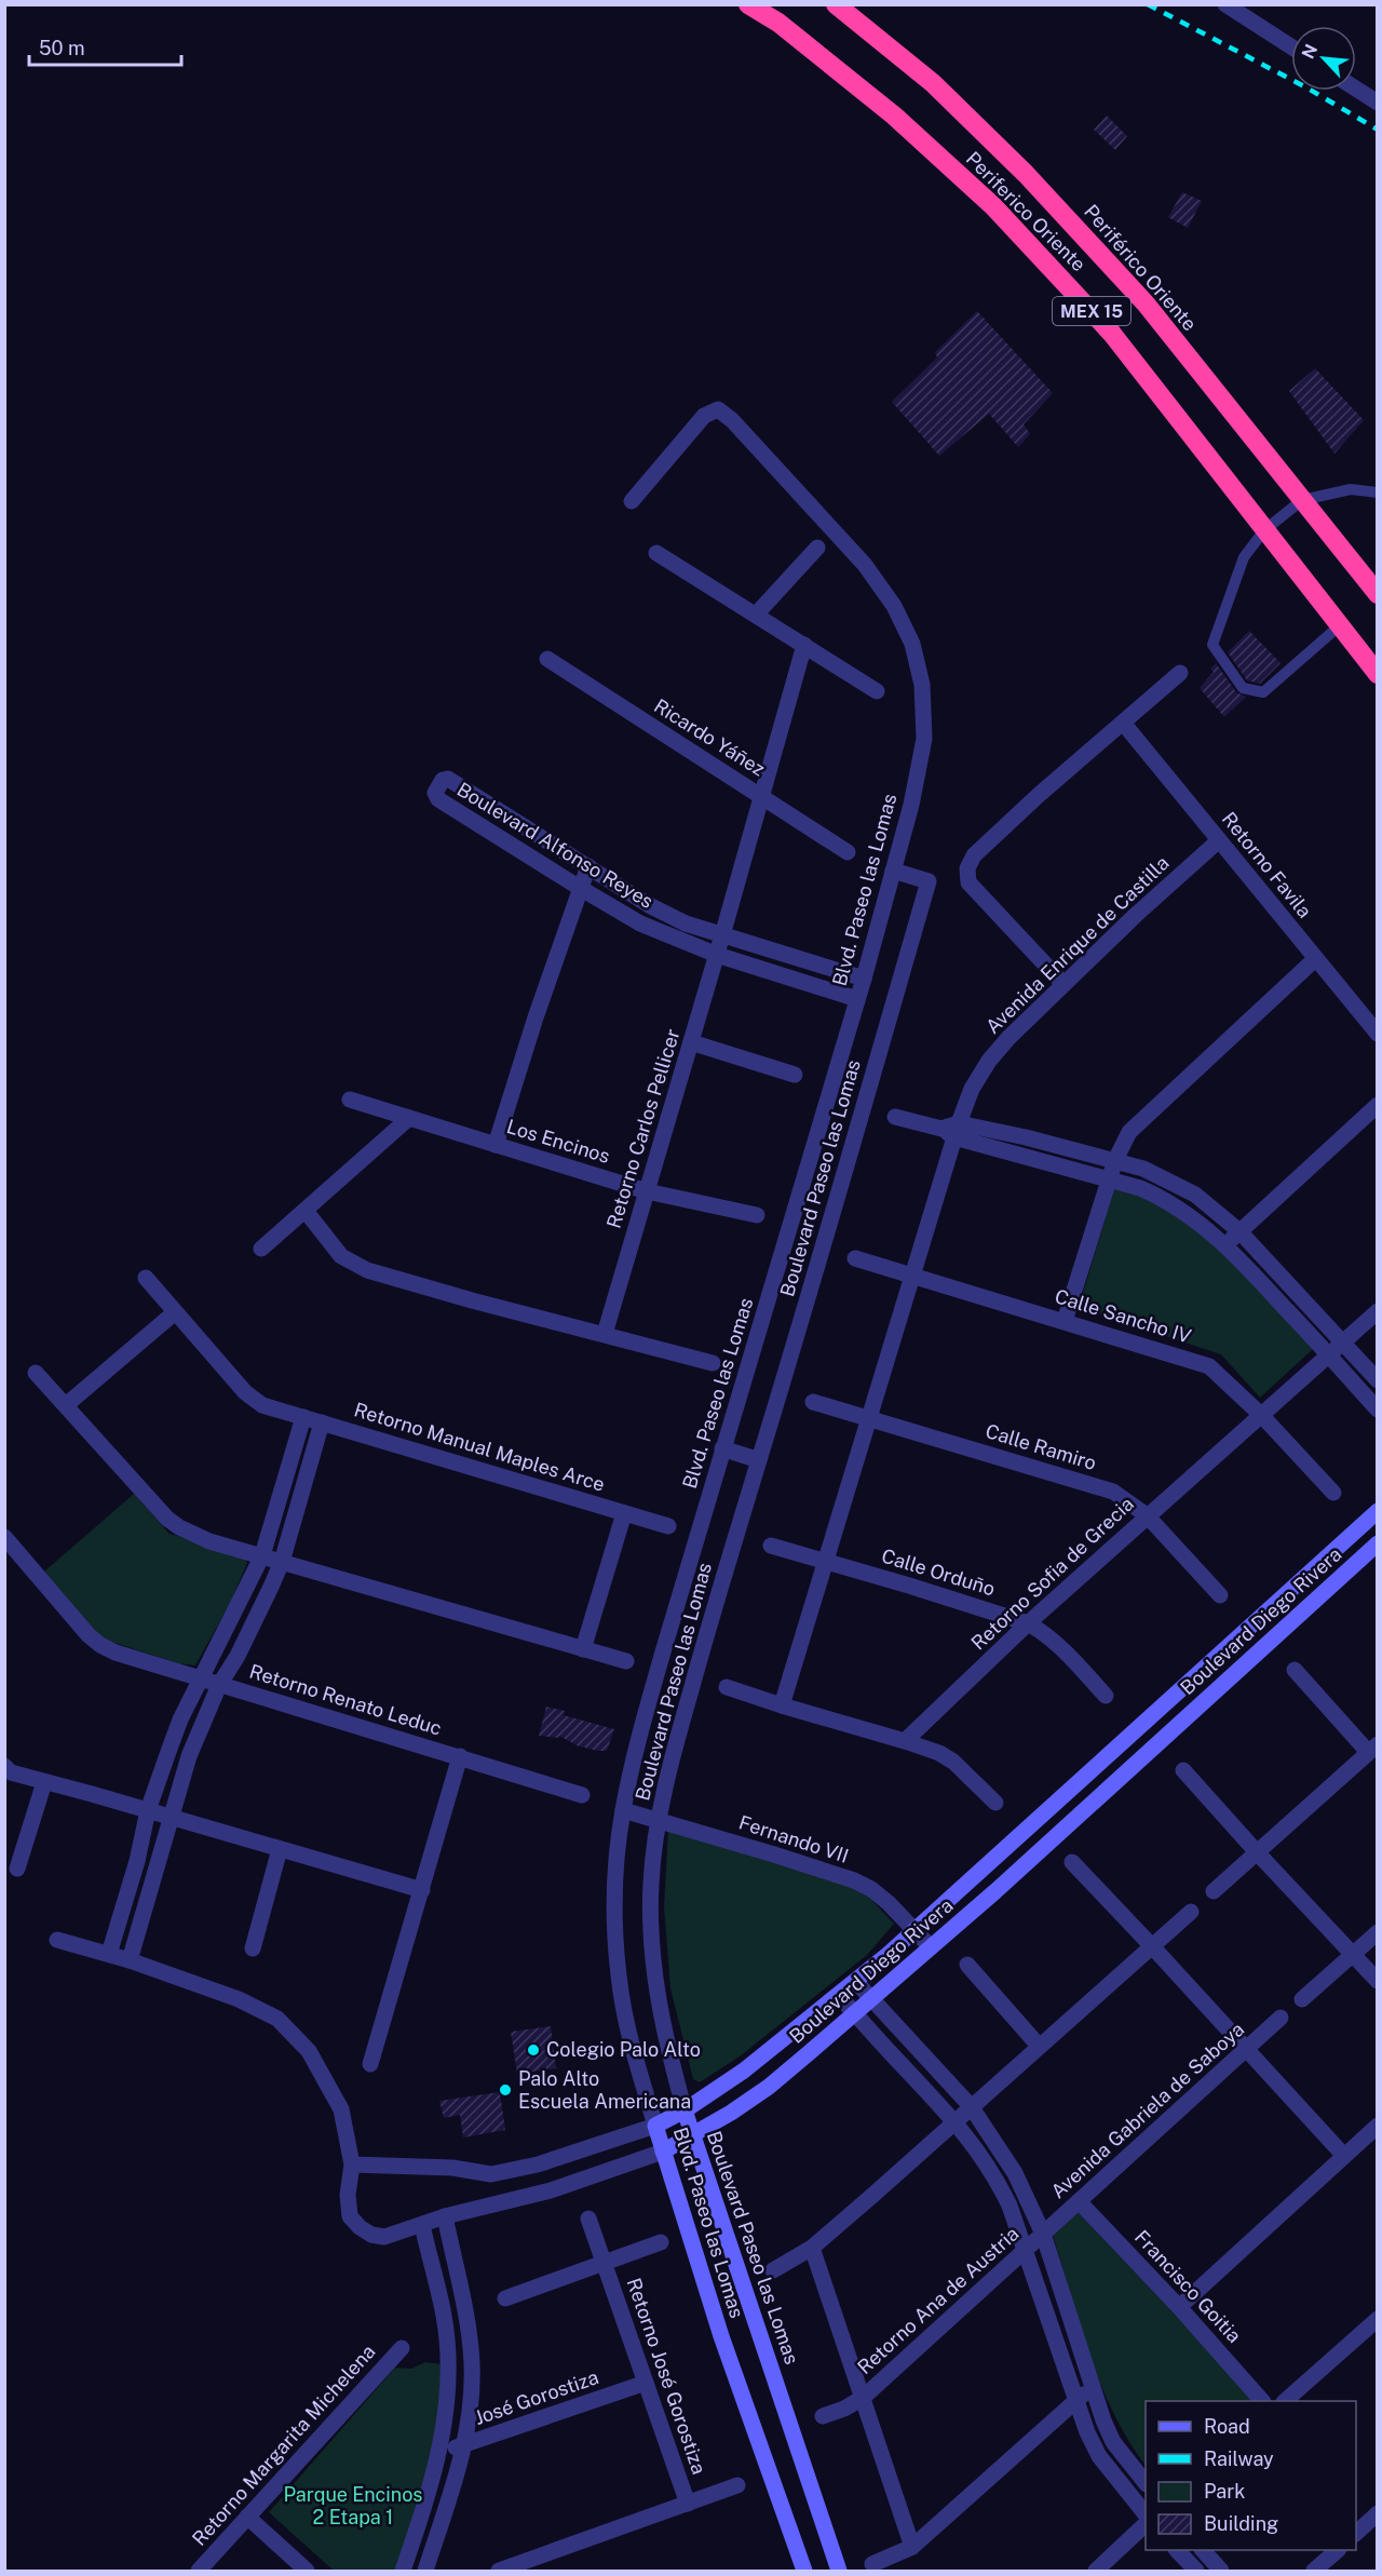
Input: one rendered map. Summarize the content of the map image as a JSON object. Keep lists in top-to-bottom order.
{
  "streets": {
    "highway": ["Periferico Oriente", "Periférico Oriente", "MEX 15"],
    "street": [
      "Ricardo Yáñez",
      "Boulevard Alfonso Reyes",
      "Retorno Favila",
      "Blvd. Paseo las Lomas",
      "Avenida Enrique de Castilla",
      "Retorno Carlos Pellicer",
      "Los Encinos",
      "Boulevard Paseo las Lomas",
      "Calle Sancho IV",
      "Retorno Manual Maples Arce",
      "Calle Ramiro",
      "Calle Orduño",
      "Retorno Sofia de Grecia",
      "Boulevard Diego Rivera",
      "Retorno Renato Leduc",
      "Fernando VII",
      "Avenida Gabriela de Saboya",
      "Francisco Goitia",
      "Retorno Ana de Austria",
      "Retorno José Gorostiza",
      "José Gorostiza",
      "Retorno Margarita Michelena"
    ]
  },
  "crossings": [
    ["Ricardo Yáñez", "Retorno Carlos Pellicer"],
    ["Boulevard Alfonso Reyes", "Blvd. Paseo las Lomas"],
    ["Boulevard Alfonso Reyes", "Retorno Carlos Pellicer"],
    ["Retorno Favila", "Avenida Enrique de Castilla"],
    ["Blvd. Paseo las Lomas", "Boulevard Paseo las Lomas"],
    ["Blvd. Paseo las Lomas", "Boulevard Diego Rivera"],
    ["Blvd. Paseo las Lomas", "Fernando VII"],
    ["Retorno Carlos Pellicer", "Los Encinos"],
    ["Boulevard Paseo las Lomas", "Boulevard Diego Rivera"],
    ["Boulevard Paseo las Lomas", "Fernando VII"],
    ["Calle Sancho IV", "Retorno Sofia de Grecia"],
    ["Calle Ramiro", "Retorno Sofia de Grecia"],
    ["Calle Orduño", "Retorno Sofia de Grecia"],
    ["Boulevard Diego Rivera", "Fernando VII"],
    ["Avenida Gabriela de Saboya", "Francisco Goitia"],
    ["Avenida Gabriela de Saboya", "Retorno Ana de Austria"],
    ["Retorno José Gorostiza", "José Gorostiza"]
  ],
  "parks": ["Parque Encinos 2 Etapa 1"],
  "places": ["Colegio Palo Alto", "Palo Alto Escuela Americana"],
  "legend": [
    "Road",
    "Railway",
    "Park",
    "Building"
  ],
  "scale_bar": "50 m",
  "north": "top left"
}
